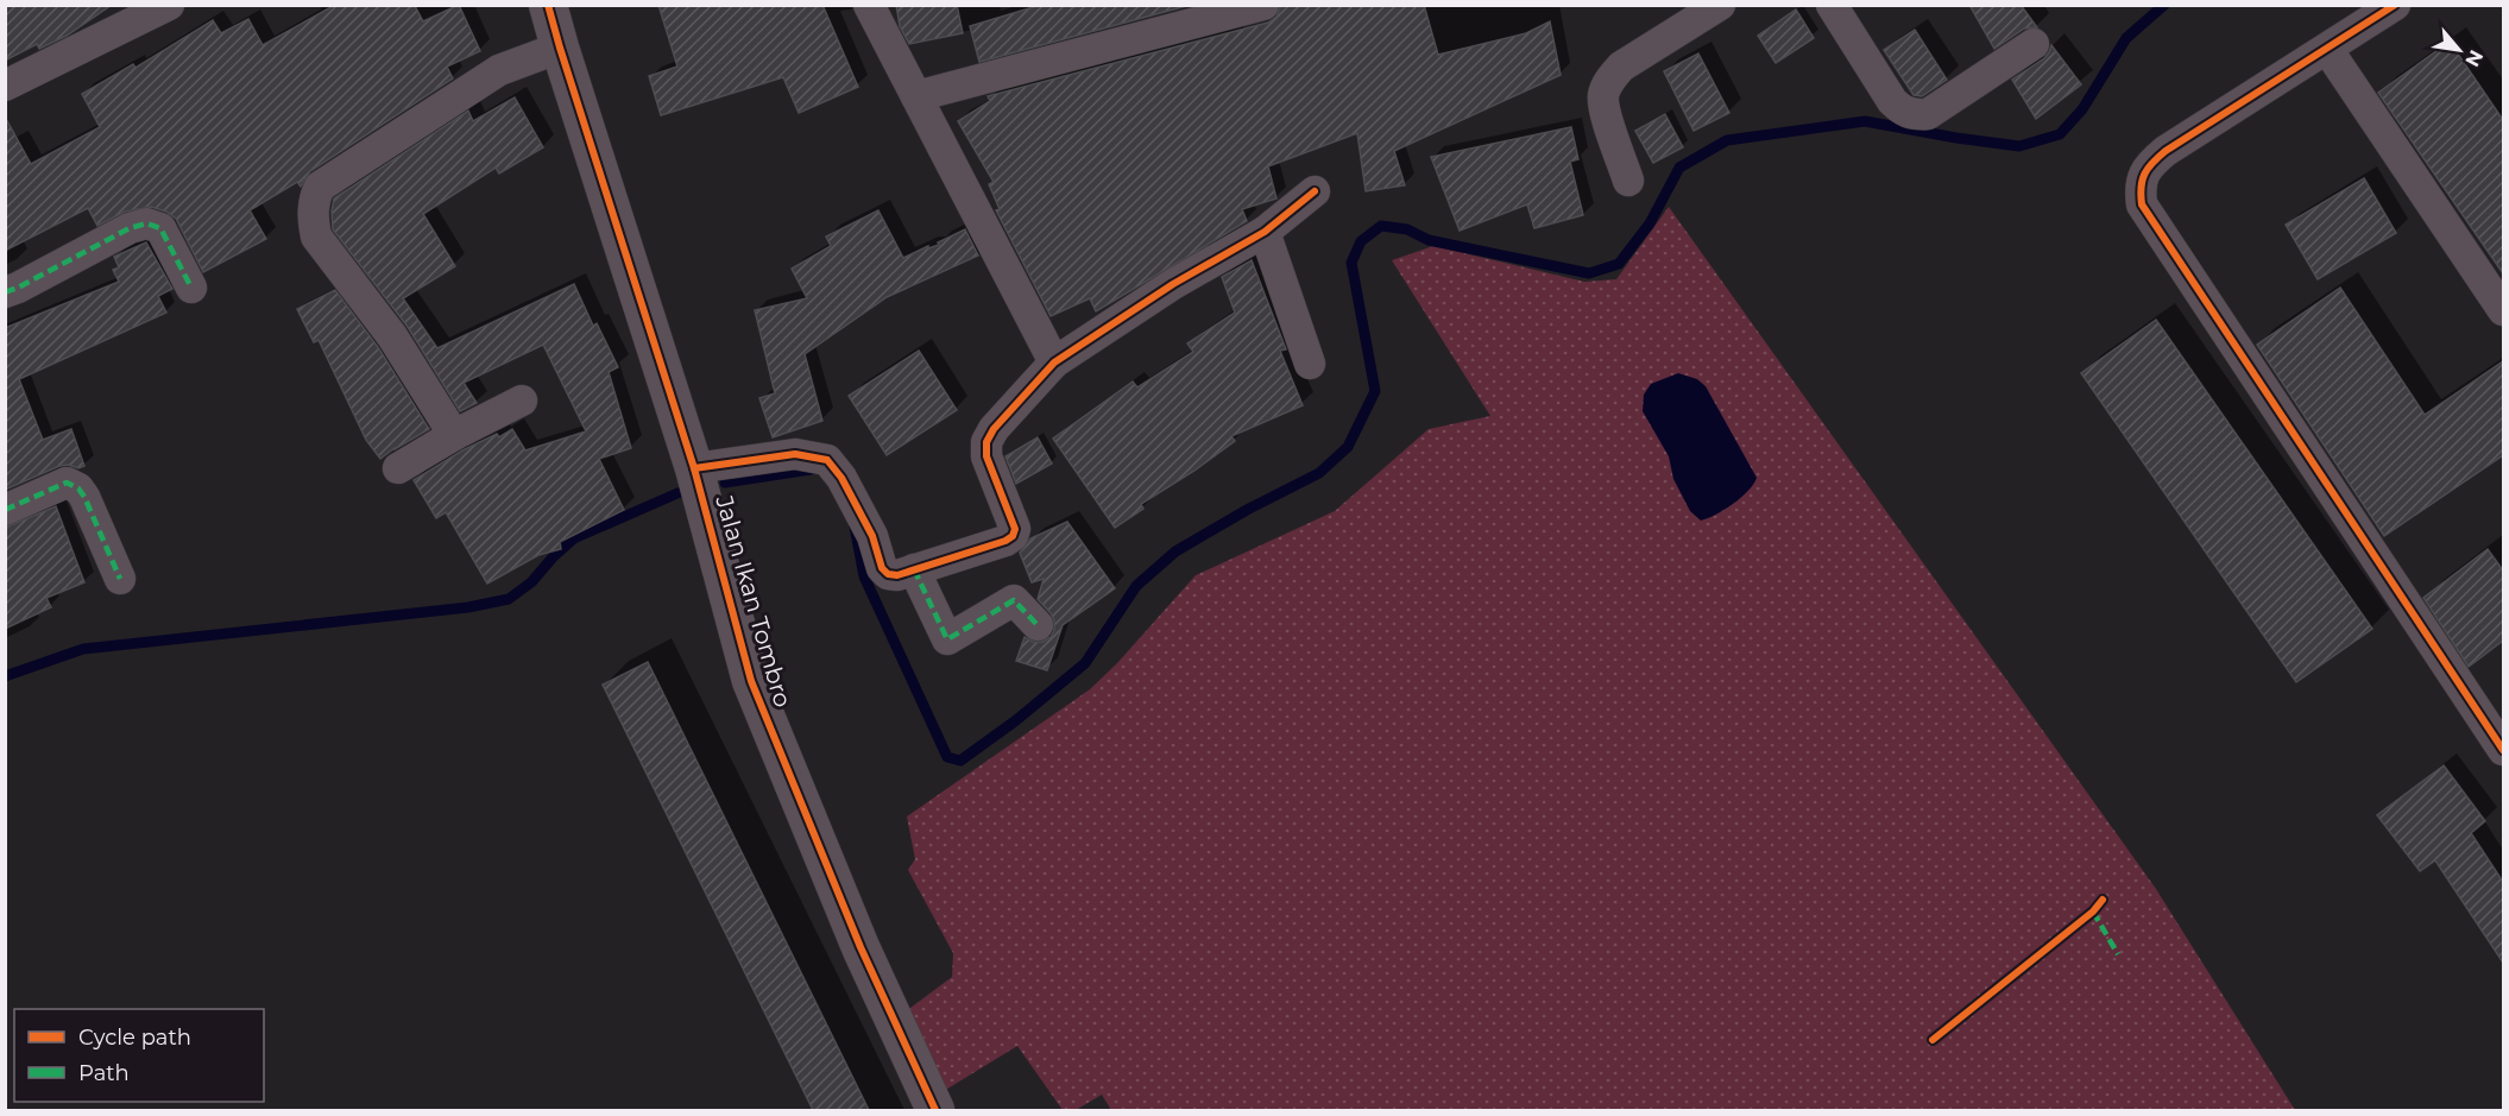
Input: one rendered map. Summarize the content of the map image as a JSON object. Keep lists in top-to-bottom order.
{
  "streets": {
    "street": ["Jalan Ikan Tombro"]
  },
  "legend": ["Cycle path", "Path"],
  "north": "bottom right"
}
